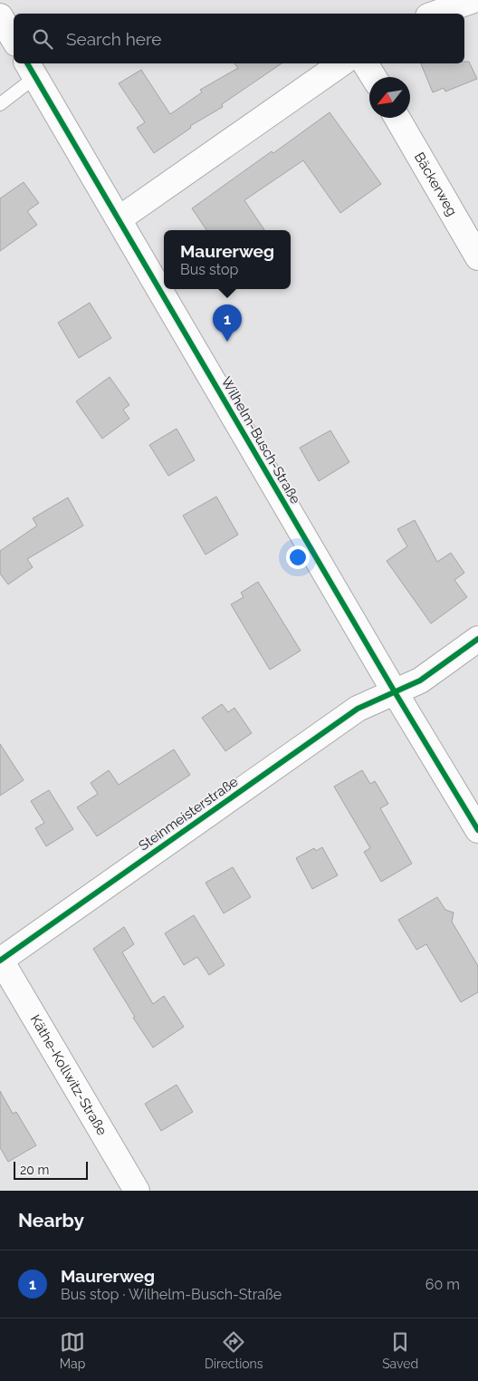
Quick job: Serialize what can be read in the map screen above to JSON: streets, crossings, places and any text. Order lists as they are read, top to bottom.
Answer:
{
  "streets": {
    "street": [
      "Bäckerweg",
      "Wilhelm-Busch-Straße",
      "Steinmeisterstraße",
      "Käthe-Kollwitz-Straße"
    ]
  },
  "crossings": [
    ["Wilhelm-Busch-Straße", "Steinmeisterstraße"],
    ["Steinmeisterstraße", "Käthe-Kollwitz-Straße"]
  ],
  "scale_bar": "20 m",
  "north": "bottom left",
  "page": {
    "search": "Search here",
    "popup": ["Maurerweg", "Bus stop"],
    "pins": "1",
    "scale": "20 m",
    "heading": "Nearby",
    "list": [
      {
        "mark": "1",
        "name": "Maurerweg",
        "note": "Bus stop · Wilhelm-Busch-Straße",
        "value": "60 m"
      }
    ],
    "nav": ["Map", "Directions", "Saved"]
  }
}
